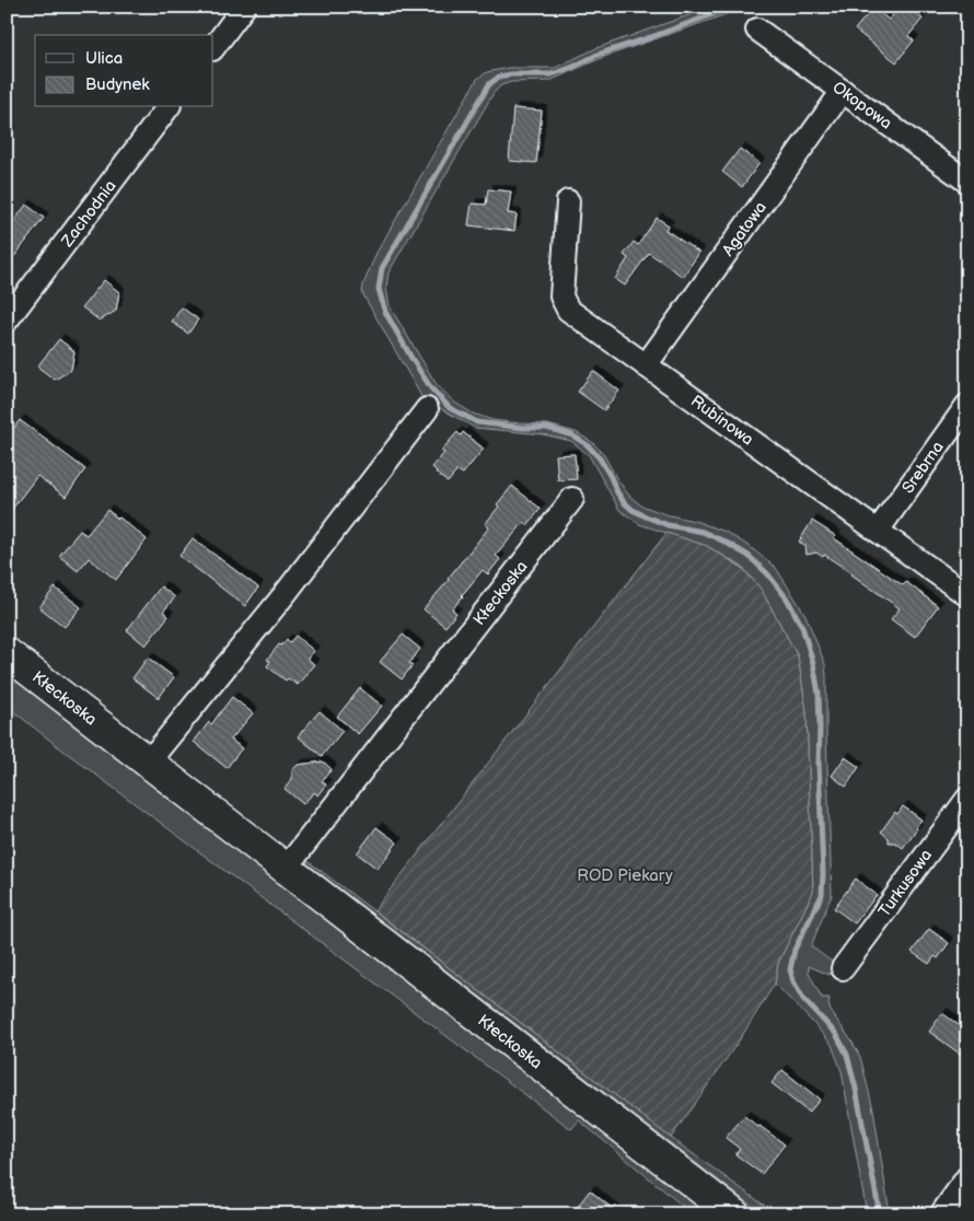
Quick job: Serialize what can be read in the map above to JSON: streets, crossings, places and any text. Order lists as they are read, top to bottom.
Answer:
{
  "streets": {
    "main road": ["Kłeckoska"],
    "street": [
      "Okopowa",
      "Zachodnia",
      "Agatowa",
      "Rubinowa",
      "Srebrna",
      "Turkusowa"
    ]
  },
  "crossings": [
    ["Okopowa", "Agatowa"],
    ["Agatowa", "Rubinowa"],
    ["Rubinowa", "Srebrna"]
  ],
  "parks": ["ROD Piekary"],
  "legend": ["Ulica", "Budynek"]
}
